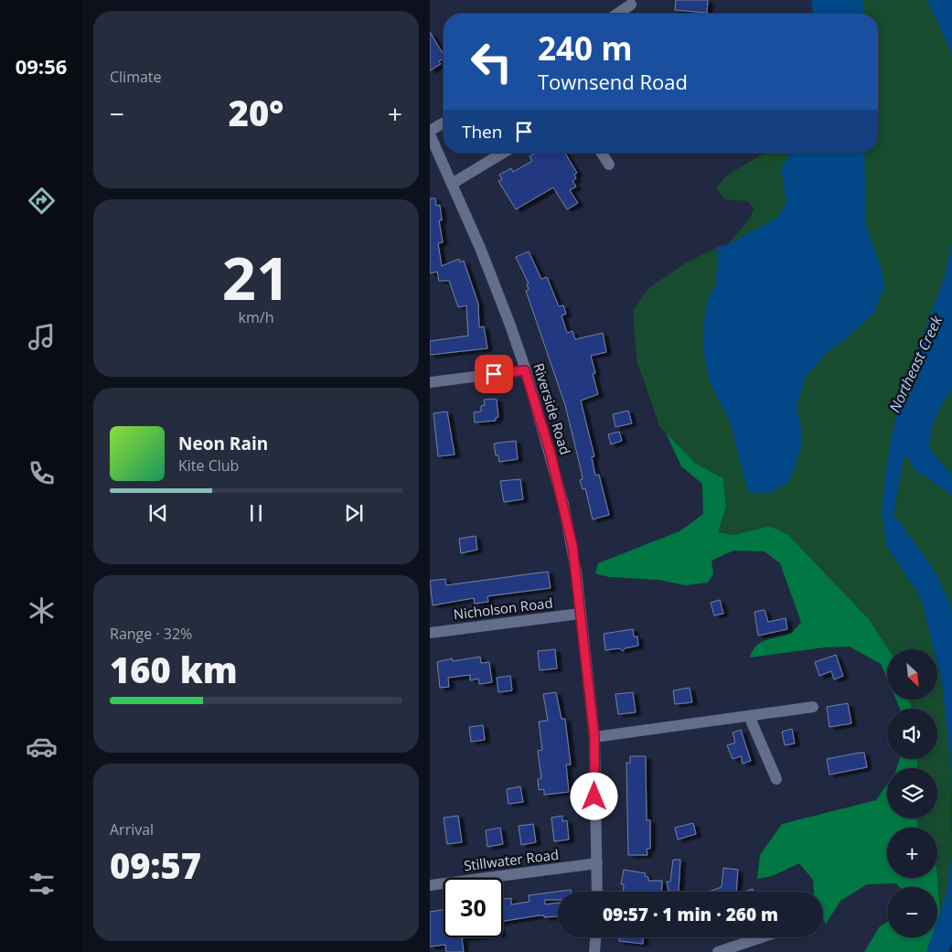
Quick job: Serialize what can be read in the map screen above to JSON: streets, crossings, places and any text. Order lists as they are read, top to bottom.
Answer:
{
  "streets": {
    "street": ["Riverside Road", "Nicholson Road", "Stillwater Road"]
  },
  "crossings": [
    ["Riverside Road", "Nicholson Road"],
    ["Riverside Road", "Stillwater Road"]
  ],
  "water": ["Northeast Creek"],
  "north": "bottom right",
  "page": {
    "tabs": "09:56",
    "tile": [
      "Climate",
      ["21", "km/h"],
      ["Range · 32%", "160 km"],
      ["Arrival", "09:57"]
    ],
    "turn": ["240 m", "Townsend Road"],
    "heat": ["−", "20°", "+"],
    "then": "Then",
    "song": ["Neon Rain", "Kite Club"],
    "map_buttons": ["+", "−"],
    "limit": "30",
    "trip": "09:57 · 1 min · 260 m"
  }
}
